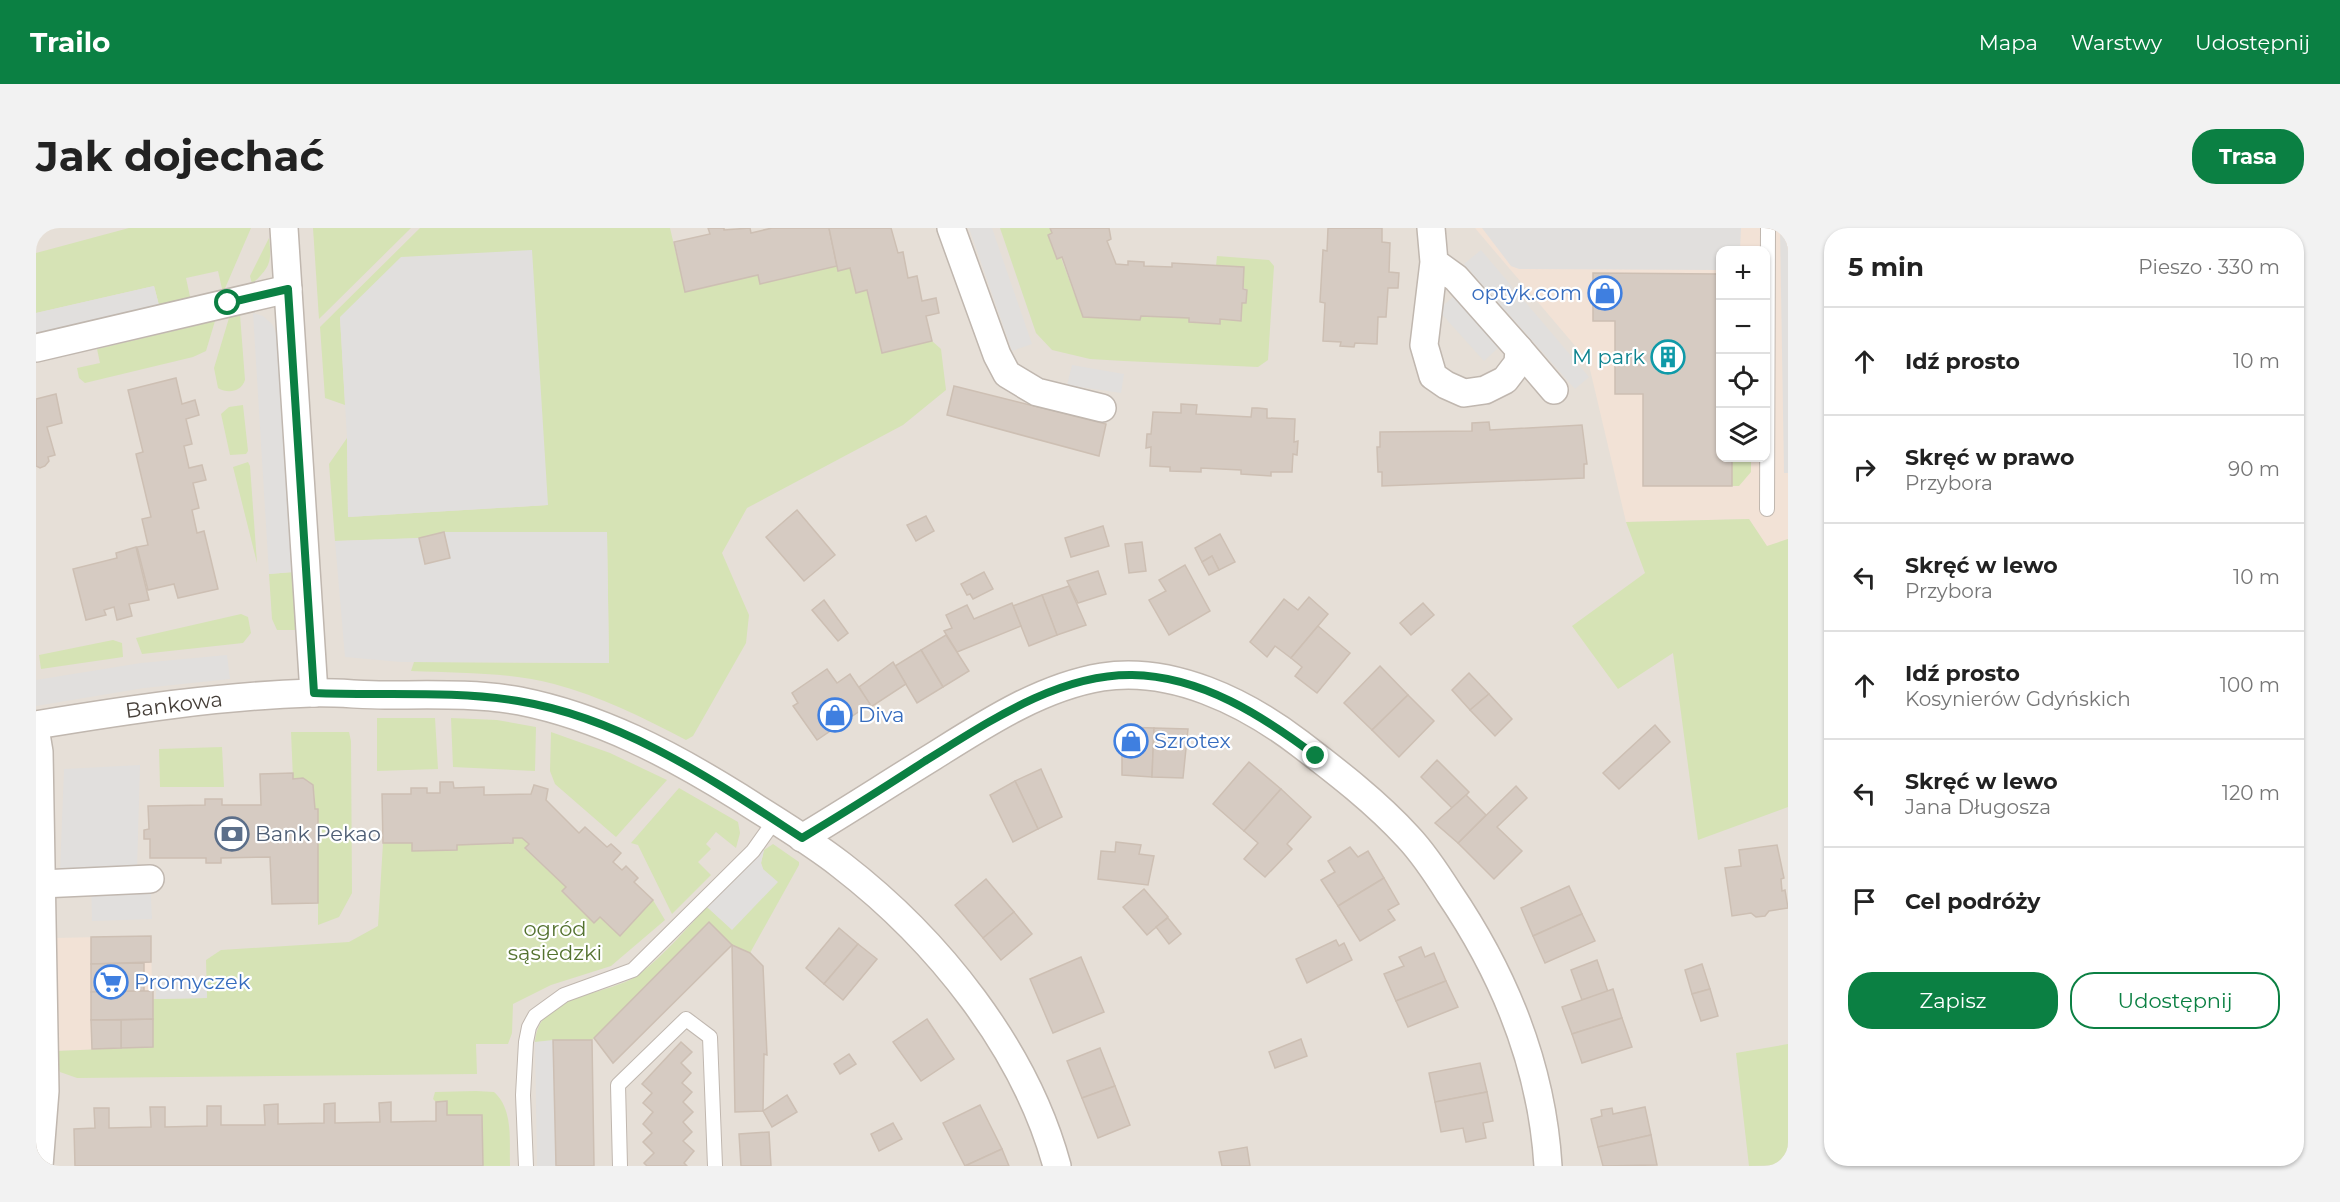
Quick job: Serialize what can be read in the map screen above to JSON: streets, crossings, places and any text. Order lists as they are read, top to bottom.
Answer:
{
  "streets": {
    "street": ["Bankowa"]
  },
  "parks": ["ogród sąsiedzki"],
  "places": {
    "shop": ["optyk.com", "Diva", "Szrotex"],
    "building": ["M park"],
    "bank": ["Bank Pekao"],
    "supermarket": ["Promyczek"]
  },
  "page": {
    "header": "Trailo",
    "nav": ["Mapa", "Warstwy", "Udostępnij"],
    "buttons": [
      "Trasa",
      ["Zapisz", "Udostępnij"]
    ],
    "title": "Jak dojechać",
    "heading": ["5 min", "Pieszo · 330 m"],
    "map_buttons": ["+", "−"],
    "list": [
      ["Idź prosto", "10 m"],
      ["Skręć w prawo", "Przybora", "90 m"],
      ["Skręć w lewo", "Przybora", "10 m"],
      ["Idź prosto", "Kosynierów Gdyńskich", "100 m"],
      ["Skręć w lewo", "Jana Długosza", "120 m"],
      "Cel podróży"
    ]
  }
}
